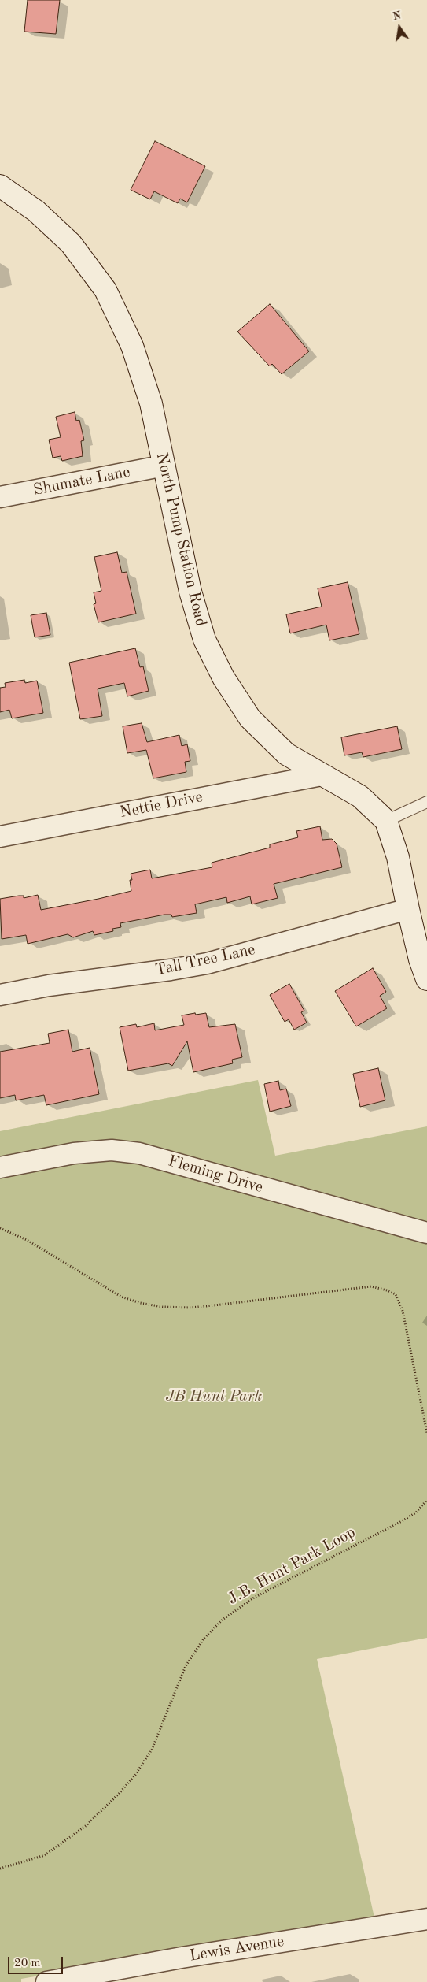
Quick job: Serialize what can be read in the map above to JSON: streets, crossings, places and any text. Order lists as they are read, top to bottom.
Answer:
{
  "streets": {
    "street": [
      "Shumate Lane",
      "North Pump Station Road",
      "Nettie Drive",
      "Tall Tree Lane",
      "Fleming Drive",
      "Lewis Avenue"
    ],
    "path": ["J.B. Hunt Park Loop"]
  },
  "crossings": [
    ["Shumate Lane", "North Pump Station Road"],
    ["North Pump Station Road", "Nettie Drive"],
    ["North Pump Station Road", "Tall Tree Lane"]
  ],
  "parks": ["JB Hunt Park"],
  "scale_bar": "20 m",
  "north": "top"
}
